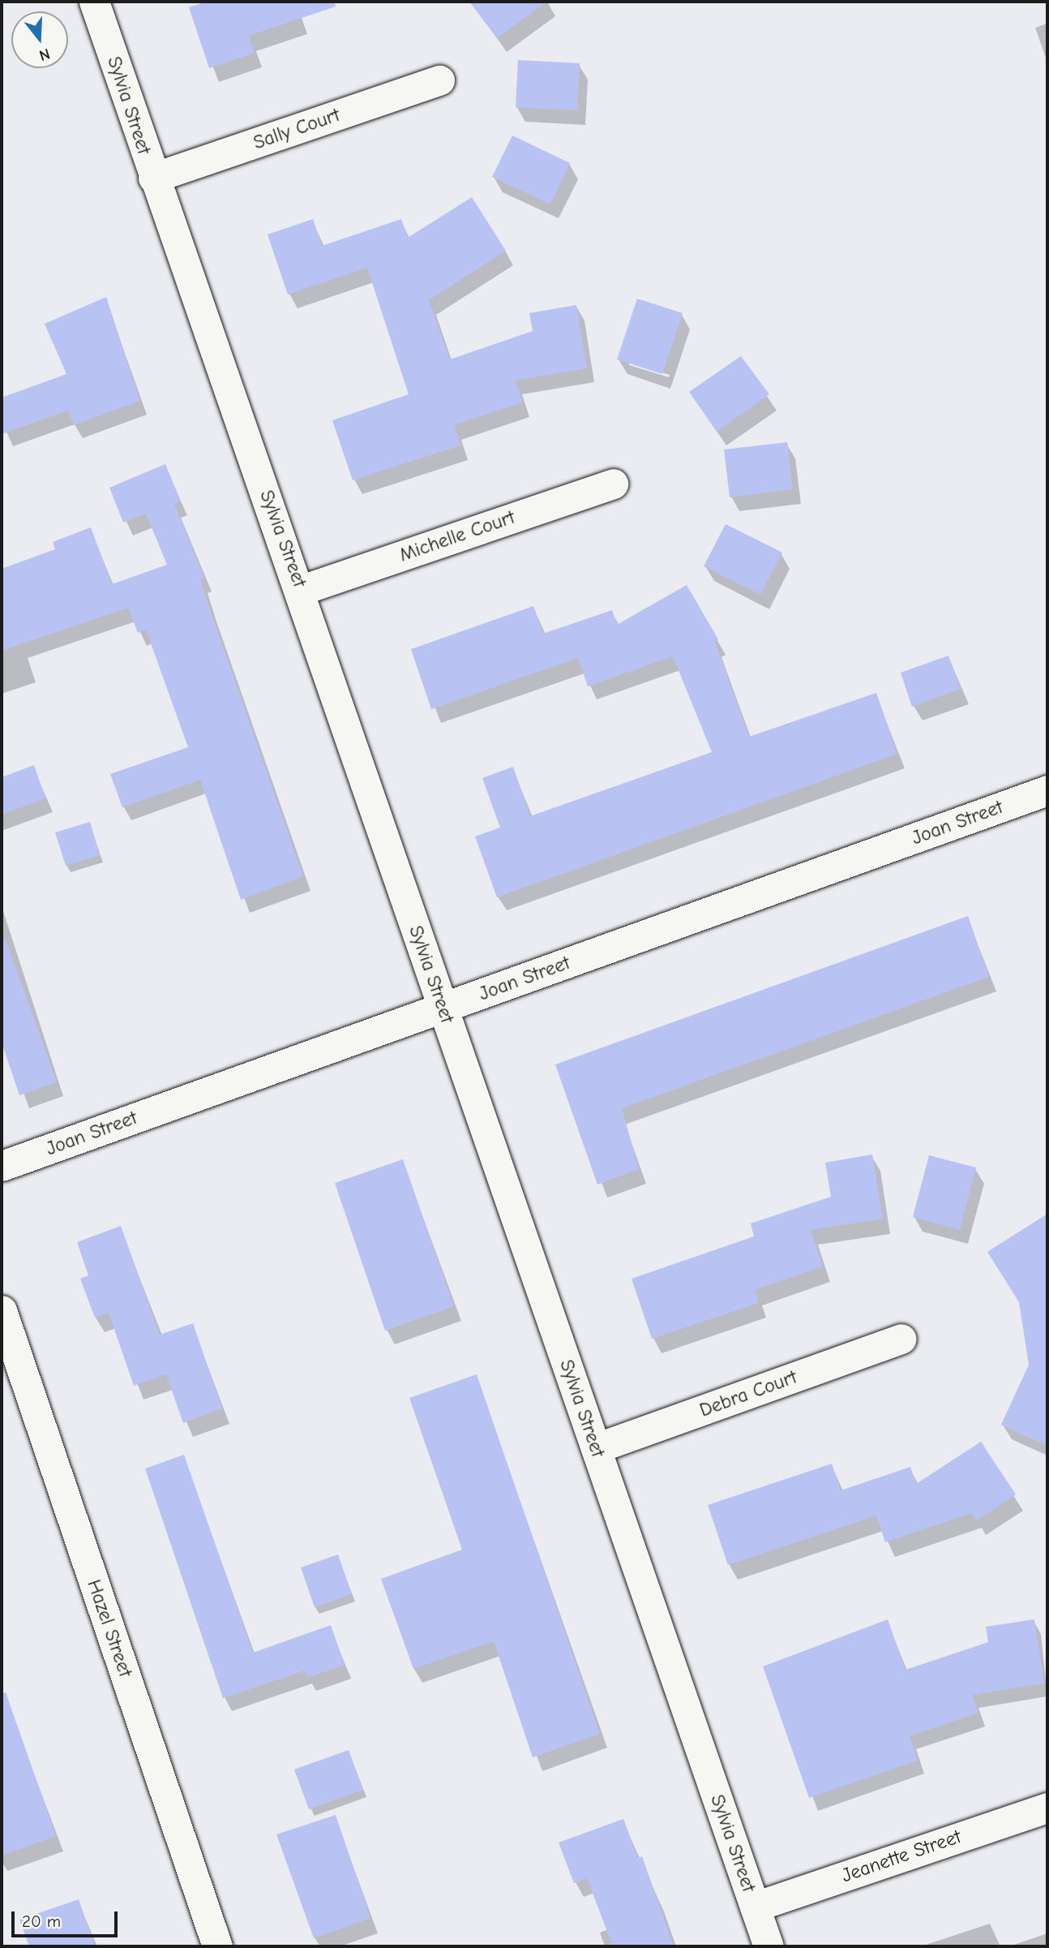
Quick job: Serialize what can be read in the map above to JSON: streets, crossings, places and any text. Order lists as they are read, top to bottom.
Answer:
{
  "streets": {
    "street": [
      "Sylvia Street",
      "Sally Court",
      "Michelle Court",
      "Joan Street",
      "Debra Court",
      "Hazel Street",
      "Jeanette Street"
    ]
  },
  "crossings": [
    ["Sylvia Street", "Sally Court"],
    ["Sylvia Street", "Michelle Court"],
    ["Sylvia Street", "Joan Street"],
    ["Sylvia Street", "Debra Court"],
    ["Sylvia Street", "Jeanette Street"]
  ],
  "scale_bar": "20 m",
  "north": "bottom"
}
